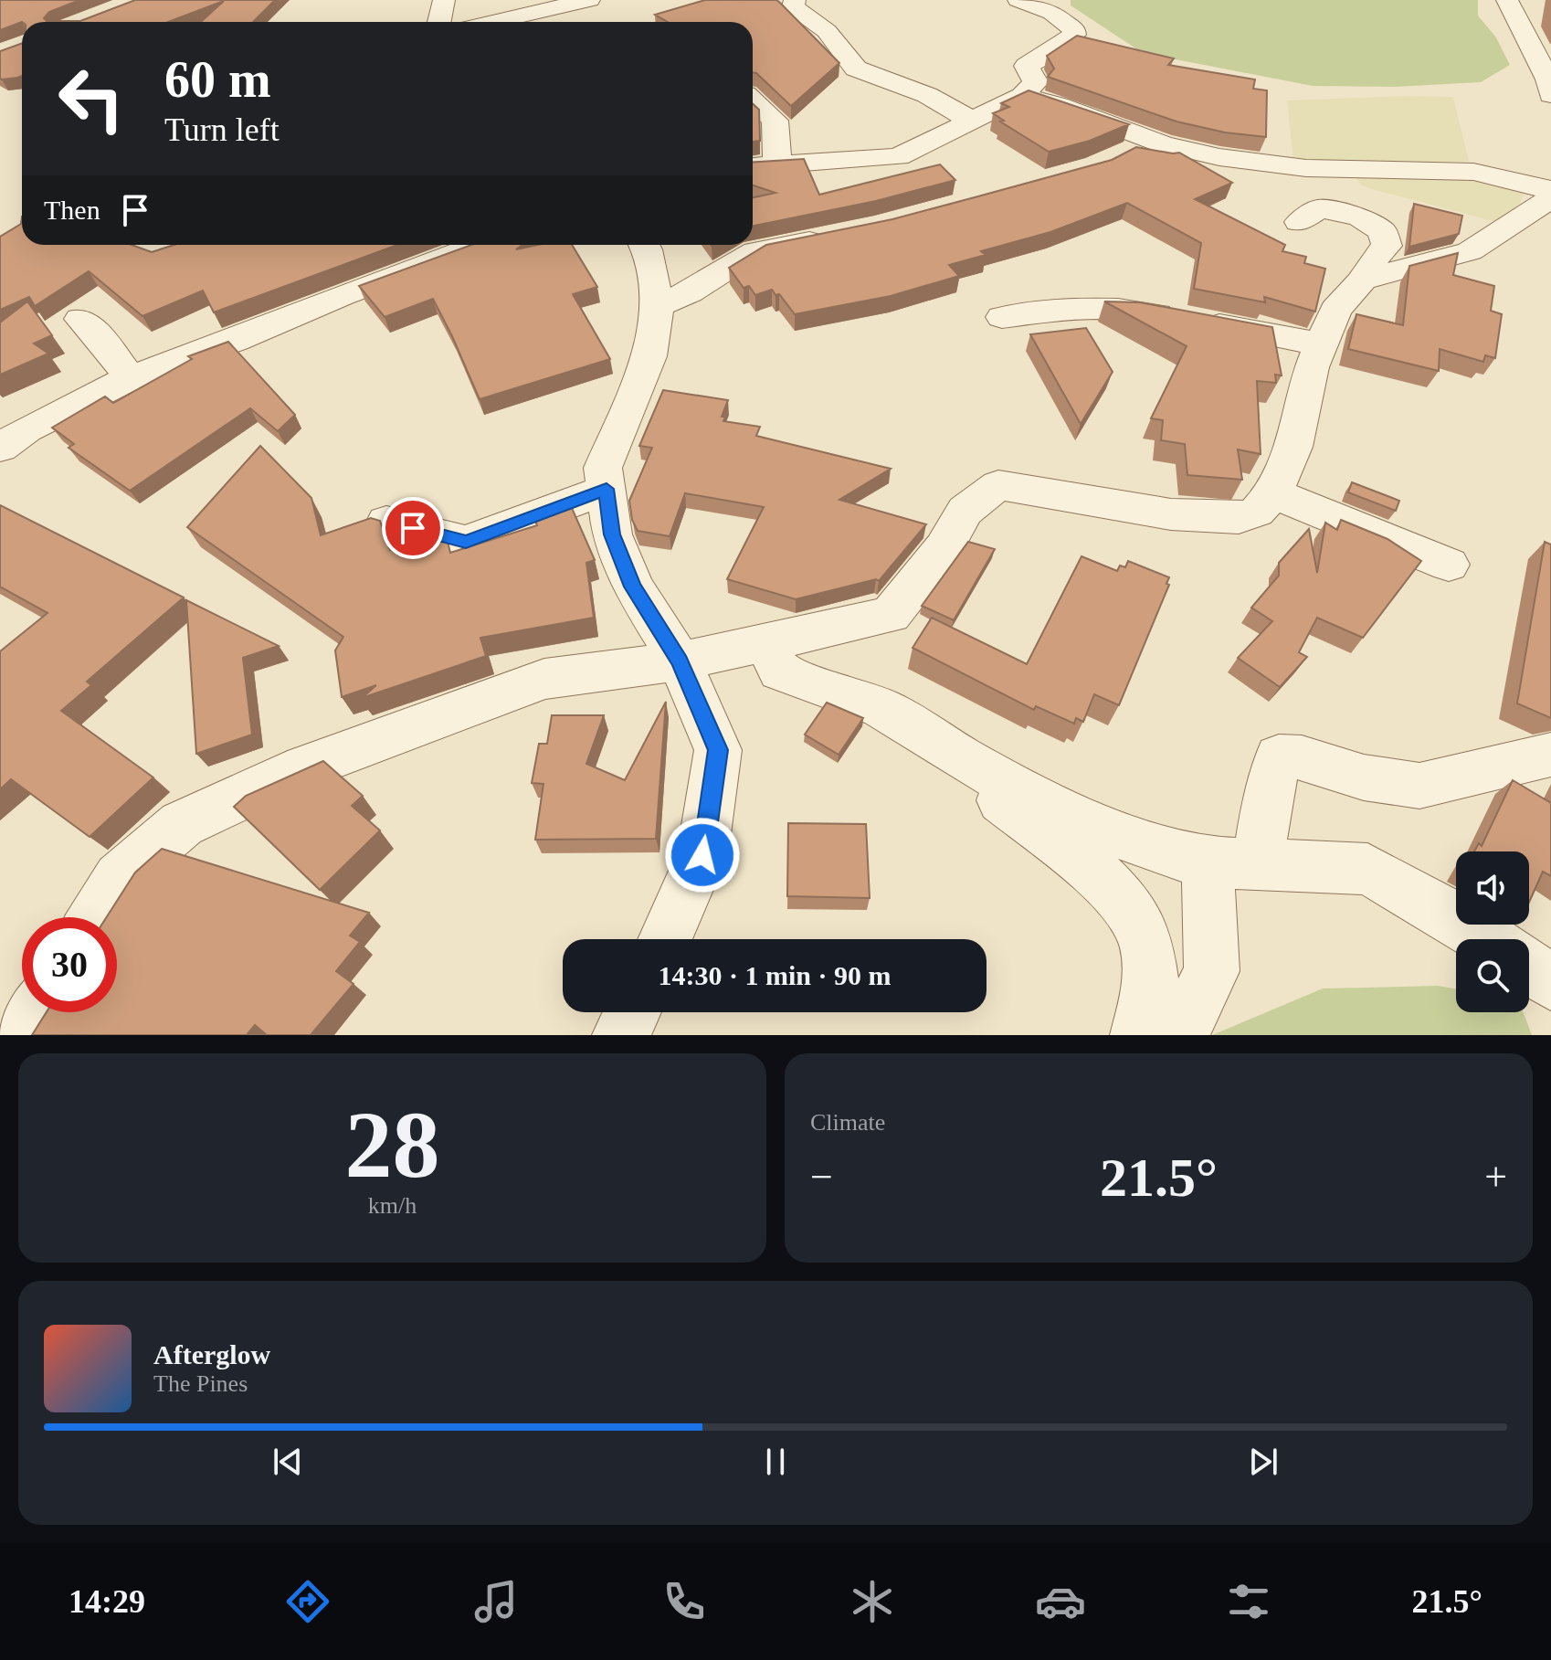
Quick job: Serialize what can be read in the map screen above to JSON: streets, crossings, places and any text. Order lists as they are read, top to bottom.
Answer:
{
  "page": {
    "turn": ["60 m", "Turn left"],
    "then": "Then",
    "limit": "30",
    "trip": "14:30 · 1 min · 90 m",
    "tile": [
      ["28", "km/h"],
      "Climate"
    ],
    "heat": ["−", "21.5°", "+"],
    "song": ["Afterglow", "The Pines"],
    "tabs": ["14:29", "21.5°"]
  }
}
